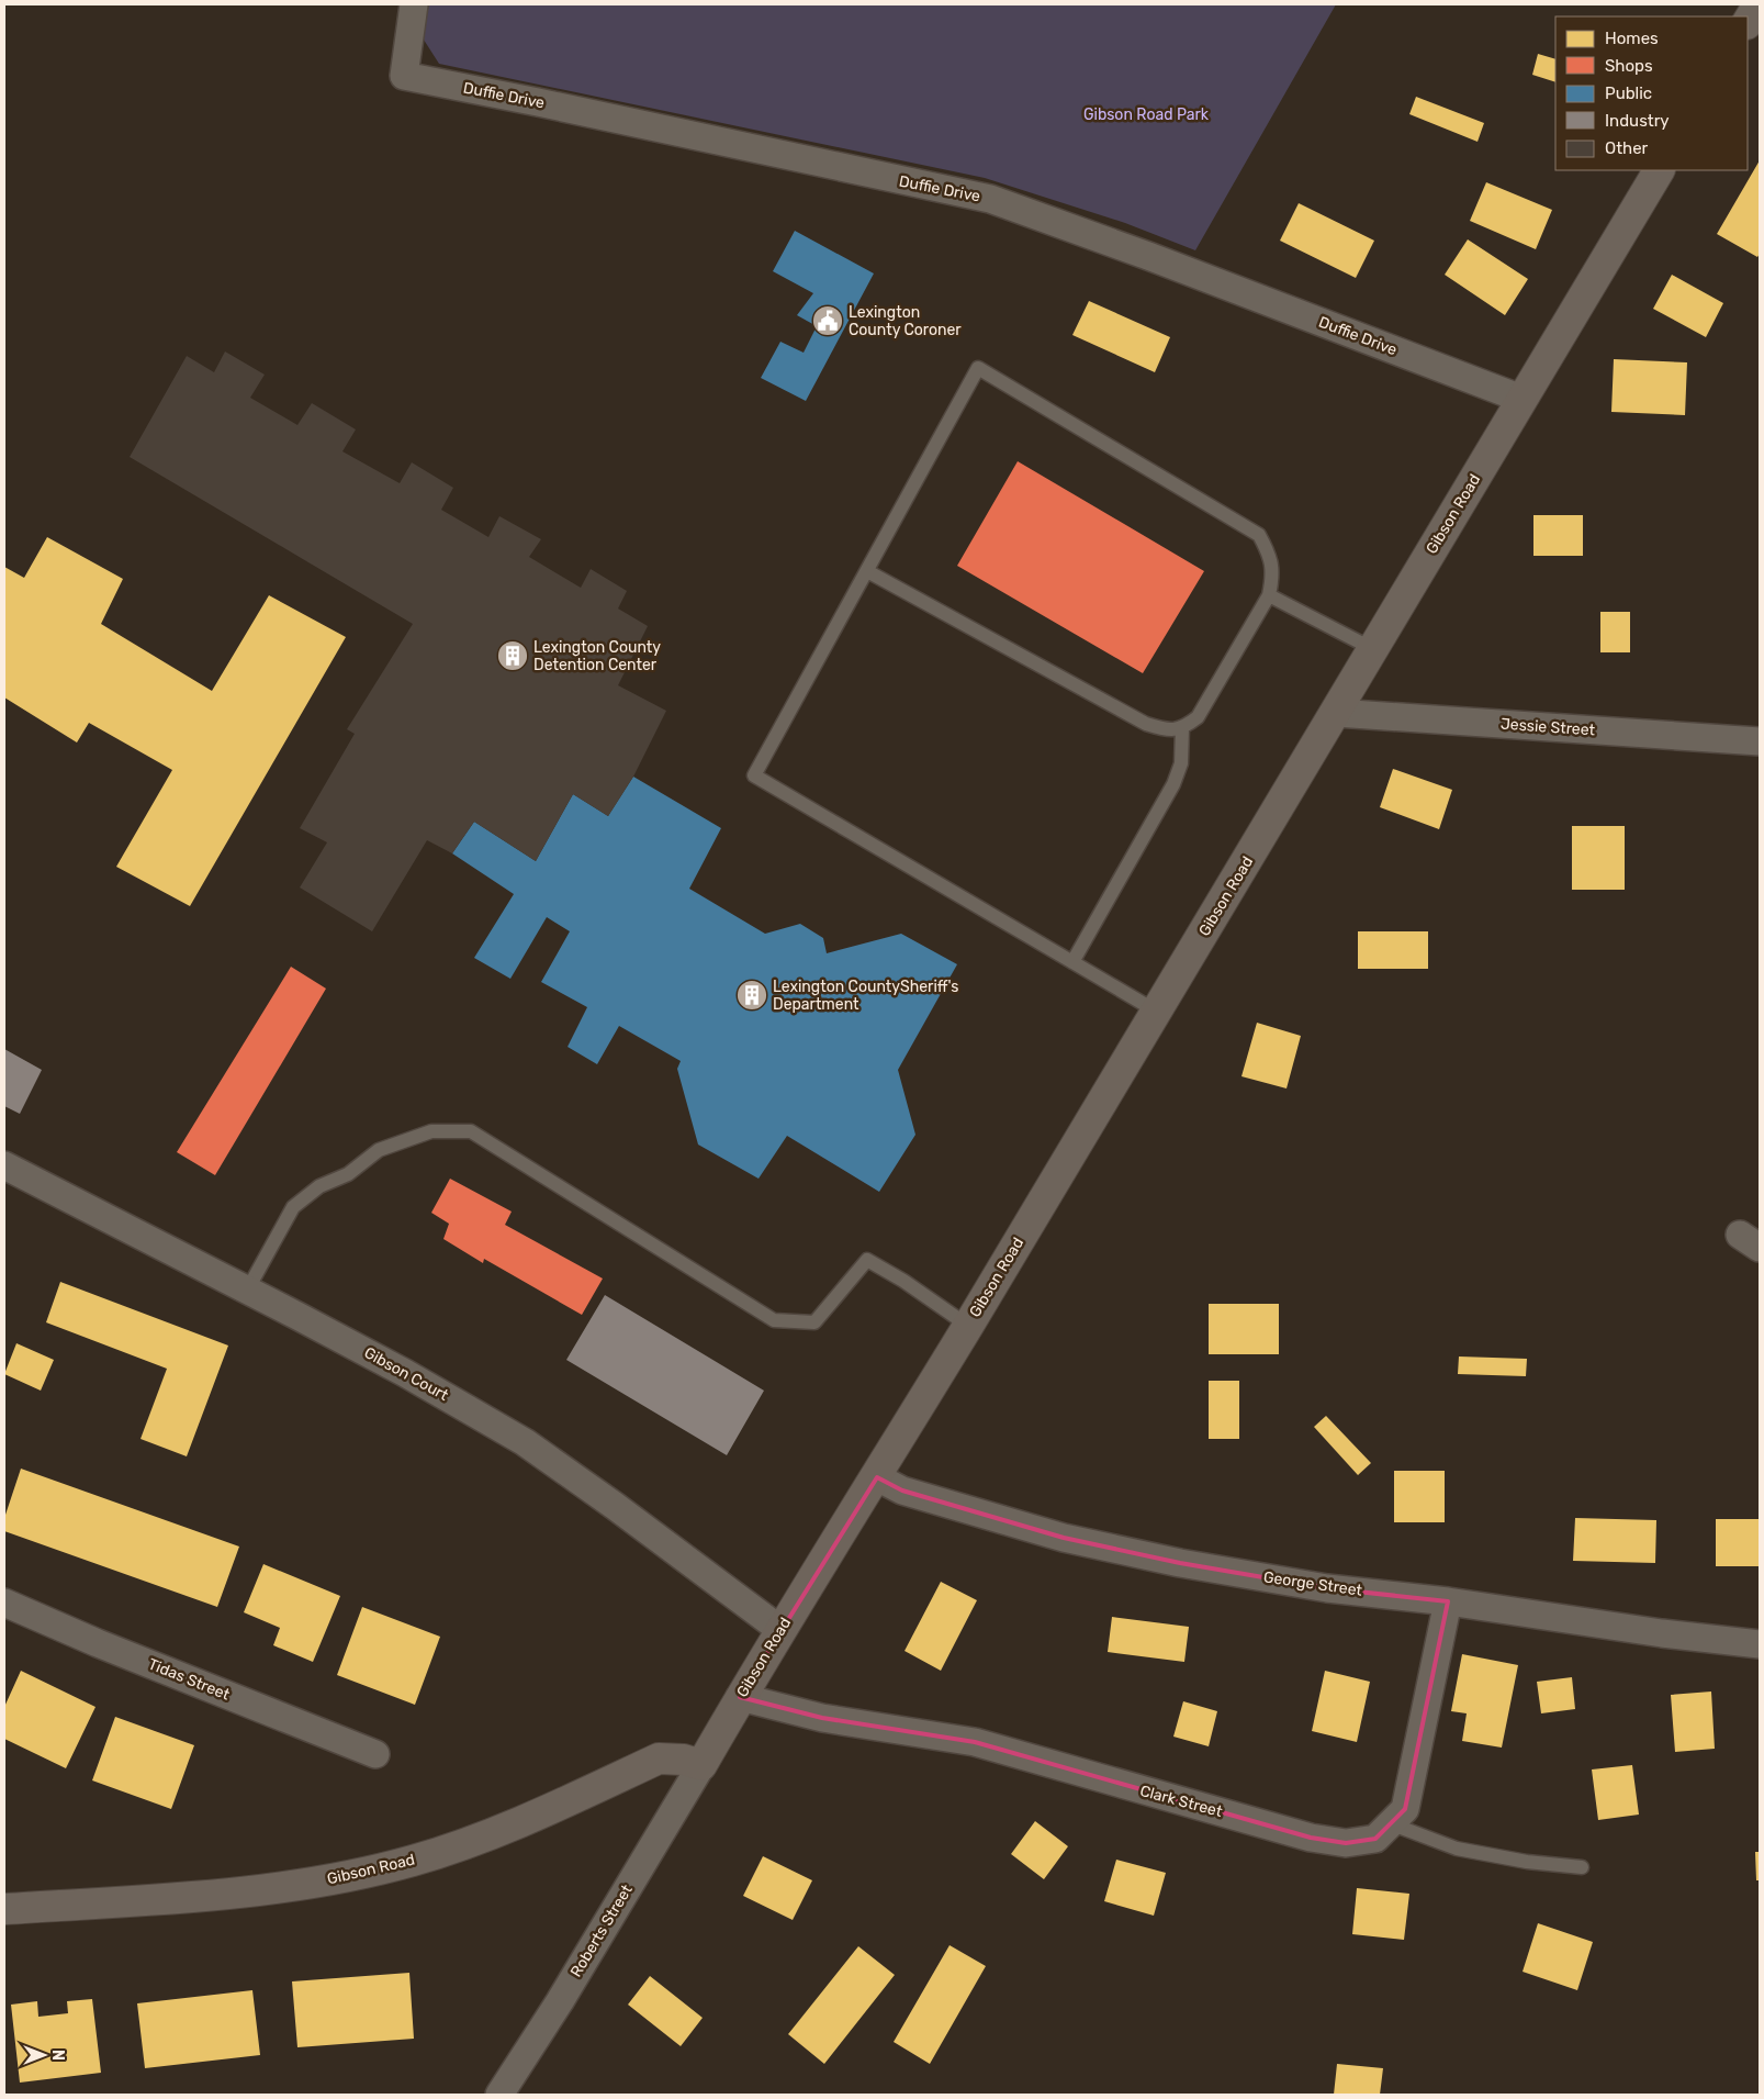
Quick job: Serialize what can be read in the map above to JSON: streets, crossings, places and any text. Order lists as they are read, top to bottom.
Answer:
{
  "streets": {
    "street": [
      "Duffie Drive",
      "Gibson Road",
      "Jessie Street",
      "Gibson Court",
      "George Street",
      "Tidas Street",
      "Clark Street",
      "Roberts Street"
    ]
  },
  "crossings": [
    ["Duffie Drive", "Gibson Road"],
    ["Gibson Road", "Jessie Street"],
    ["Gibson Road", "Gibson Court"],
    ["Gibson Road", "George Street"],
    ["Gibson Road", "Clark Street"],
    ["Gibson Road", "Roberts Street"],
    ["George Street", "Clark Street"]
  ],
  "parks": ["Gibson Road Park"],
  "places": {
    "public building": ["Lexington County Coroner"],
    "building": ["Lexington County Detention Center", "Lexington CountySheriff's Department"]
  },
  "legend": [
    "Homes",
    "Shops",
    "Public",
    "Industry",
    "Other"
  ],
  "north": "right"
}
